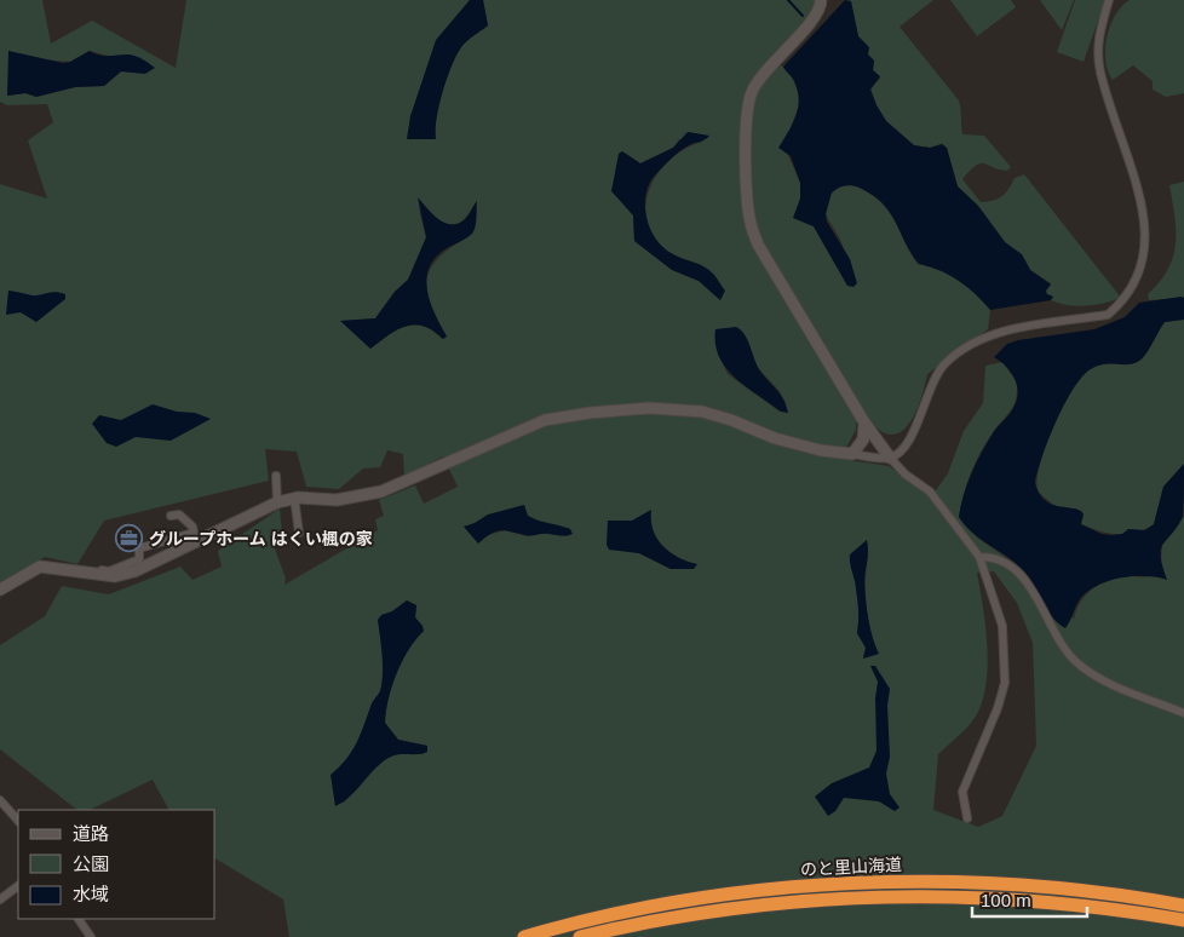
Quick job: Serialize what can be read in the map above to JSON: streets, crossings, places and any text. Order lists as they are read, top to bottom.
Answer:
{
  "streets": {
    "highway": ["のと里山海道"]
  },
  "places": {
    "office": ["グループホーム はくい楓の家"]
  },
  "legend": ["道路", "公園", "水域"],
  "scale_bar": "100 m"
}
